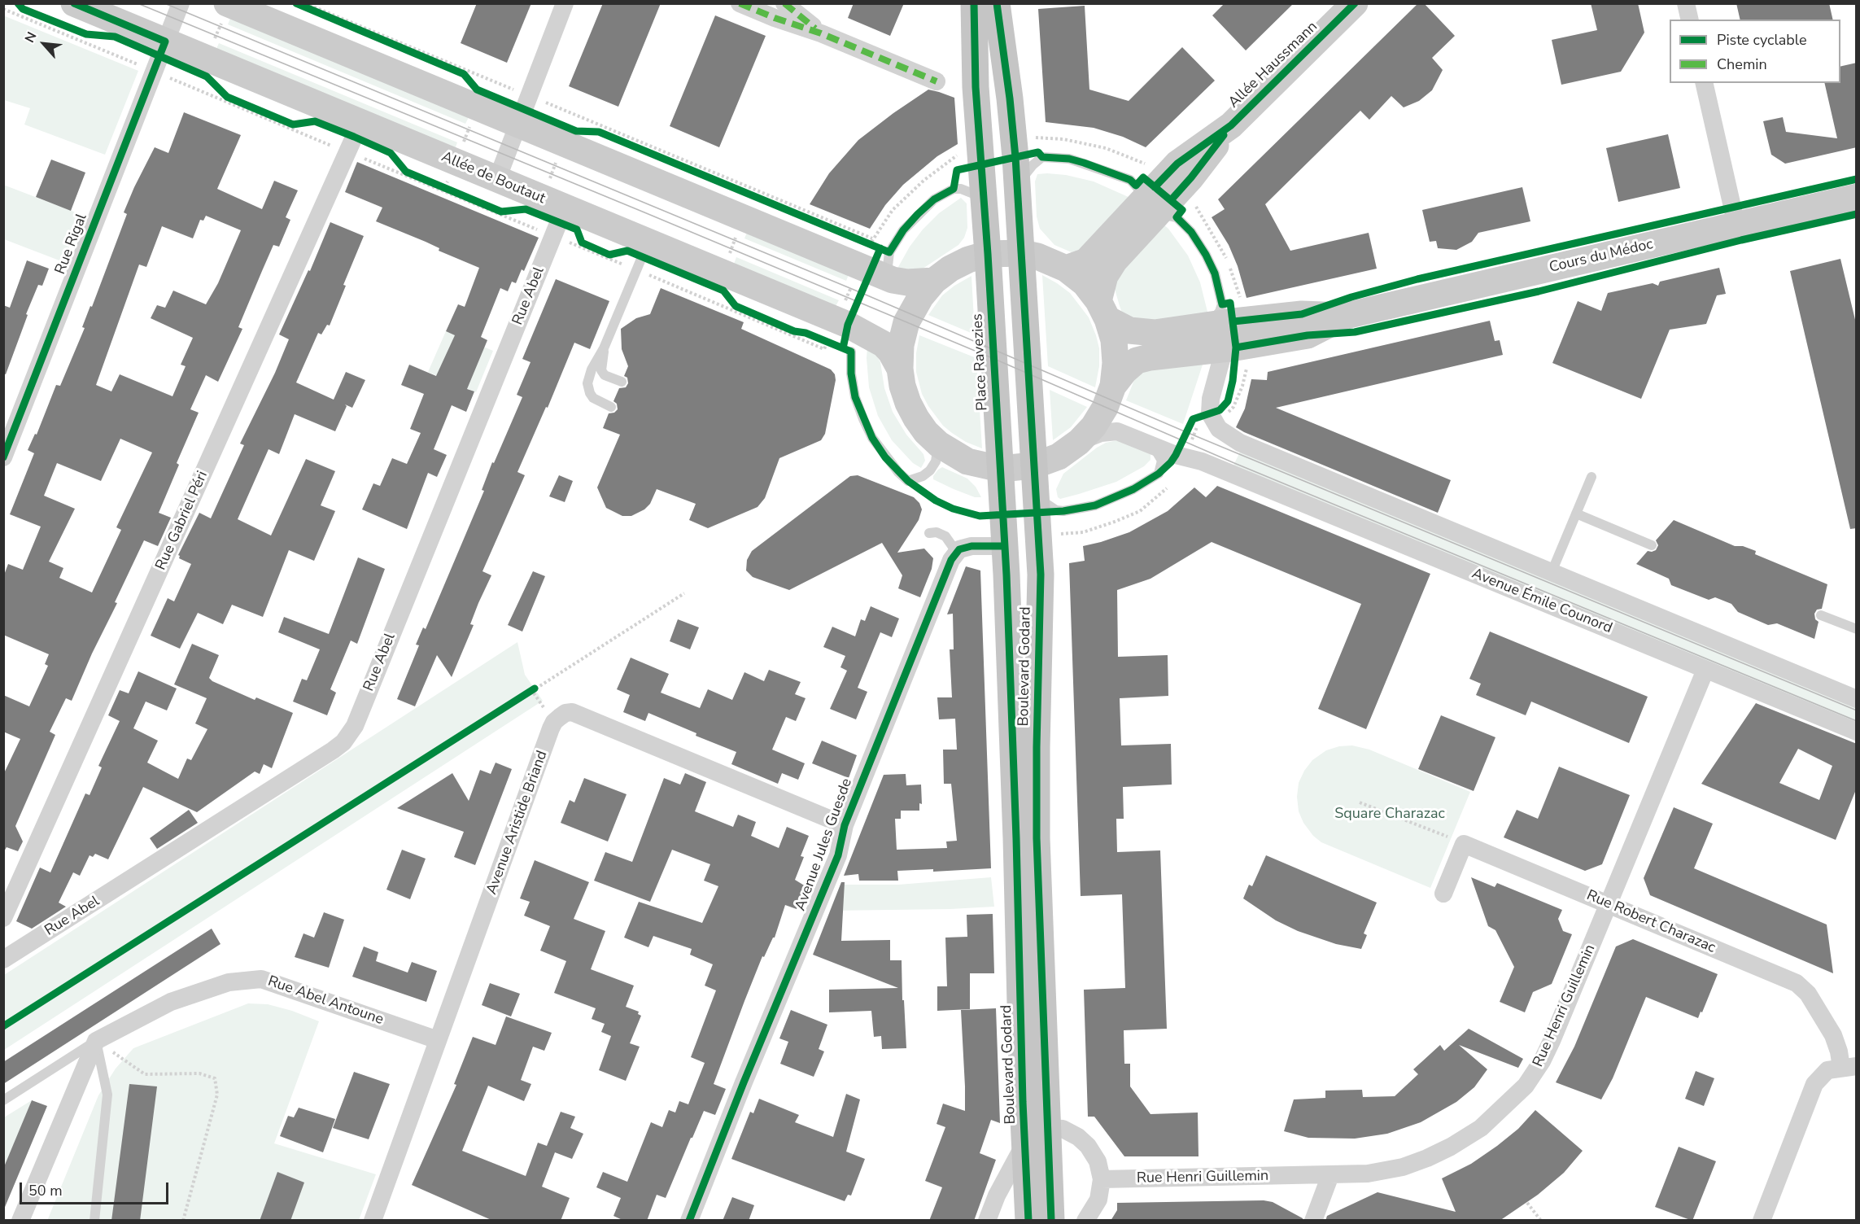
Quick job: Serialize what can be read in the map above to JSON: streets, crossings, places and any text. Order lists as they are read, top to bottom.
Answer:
{
  "streets": {
    "main road": [
      "Allée Haussmann",
      "Allée de Boutaut",
      "Cours du Médoc",
      "Place Ravezies",
      "Boulevard Godard"
    ],
    "street": [
      "Rue Rigal",
      "Rue Abel",
      "Rue Gabriel Péri",
      "Avenue Émile Counord",
      "Avenue Aristide Briand",
      "Avenue Jules Guesde",
      "Rue Robert Charazac",
      "Rue Abel Antoune",
      "Rue Henri Guillemin"
    ]
  },
  "crossings": [
    ["Allée Haussmann", "Cours du Médoc"],
    ["Allée de Boutaut", "Rue Rigal"],
    ["Allée de Boutaut", "Rue Abel"],
    ["Allée de Boutaut", "Rue Gabriel Péri"],
    ["Place Ravezies", "Boulevard Godard"],
    ["Avenue Émile Counord", "Rue Henri Guillemin"],
    ["Avenue Aristide Briand", "Avenue Jules Guesde"],
    ["Avenue Aristide Briand", "Rue Abel Antoune"],
    ["Rue Robert Charazac", "Rue Henri Guillemin"]
  ],
  "parks": ["Square Charazac"],
  "legend": ["Piste cyclable", "Chemin"],
  "scale_bar": "50 m",
  "north": "top left"
}
